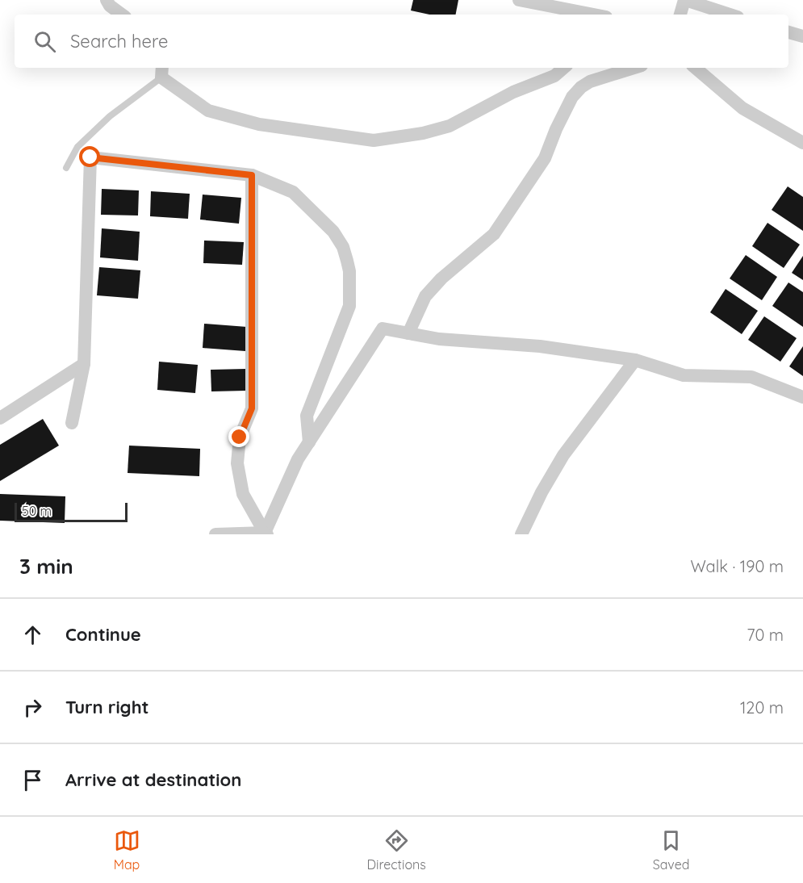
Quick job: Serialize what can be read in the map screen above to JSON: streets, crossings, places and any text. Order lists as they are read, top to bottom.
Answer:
{
  "scale_bar": "50 m",
  "page": {
    "search": "Search here",
    "scale": "50 m",
    "heading": ["3 min", "Walk · 190 m"],
    "list": [
      ["Continue", "70 m"],
      ["Turn right", "120 m"],
      "Arrive at destination"
    ],
    "nav": ["Map", "Directions", "Saved"]
  }
}
